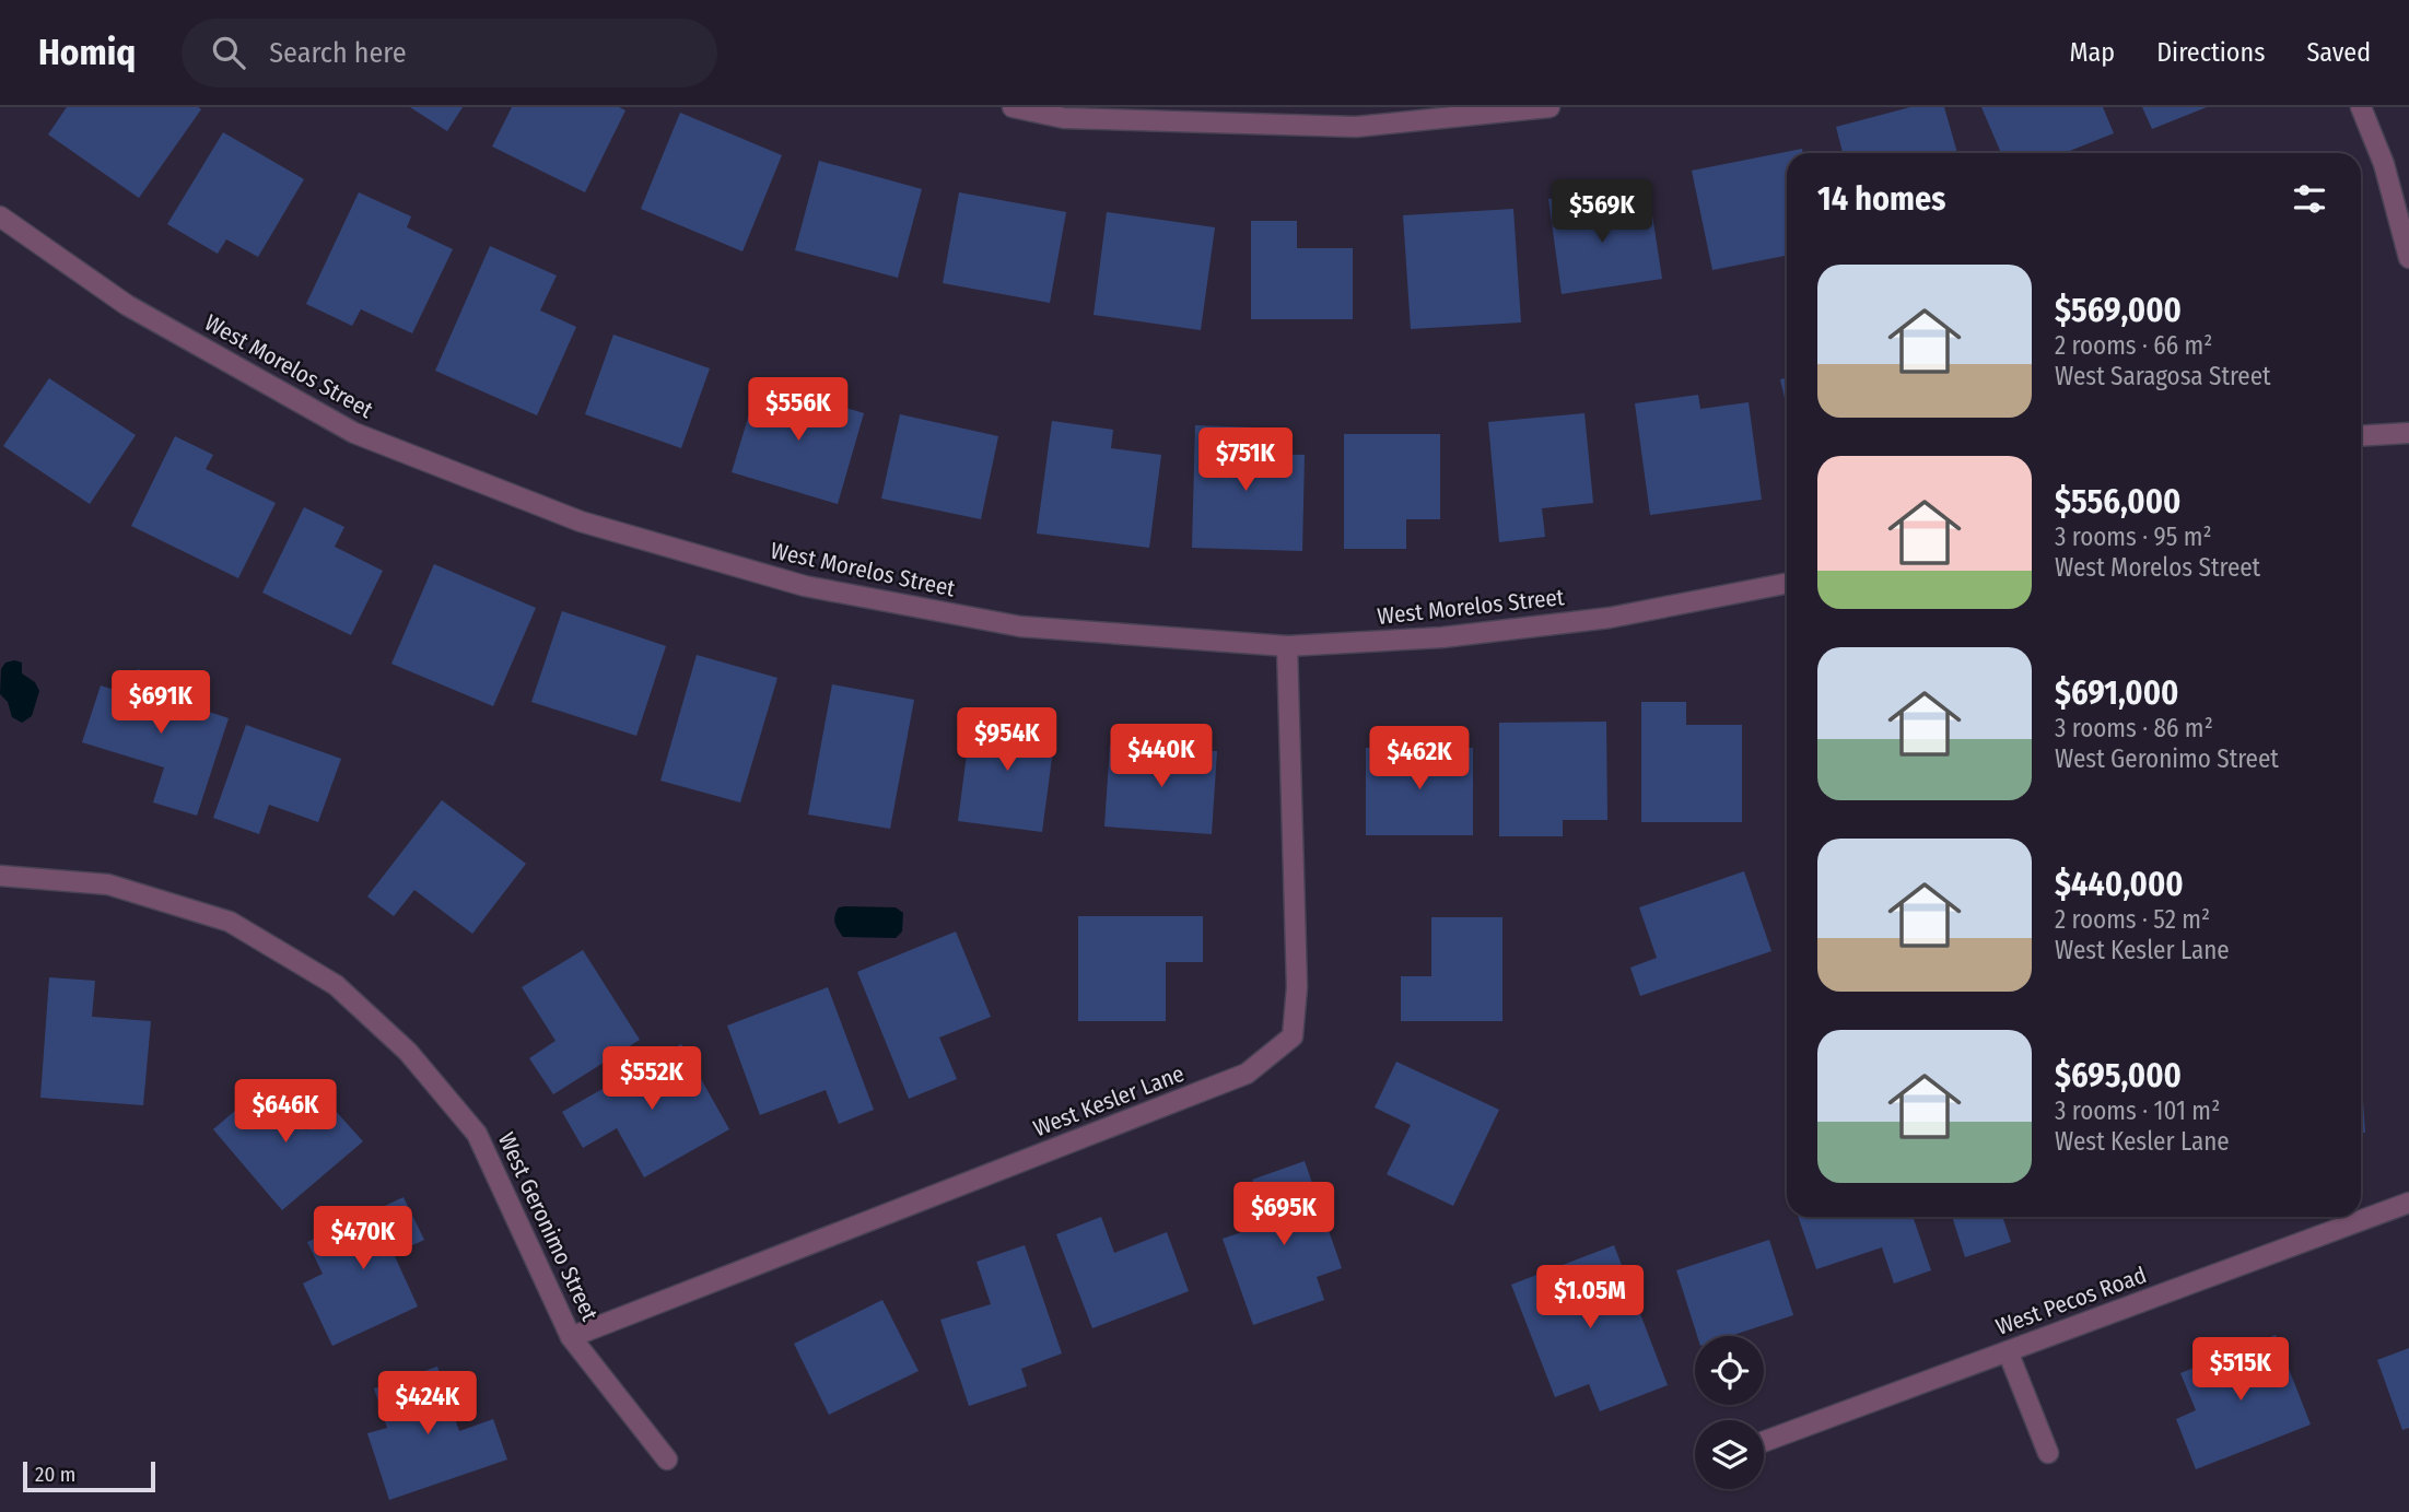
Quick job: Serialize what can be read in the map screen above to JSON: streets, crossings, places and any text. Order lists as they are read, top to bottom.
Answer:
{
  "streets": {
    "street": [
      "West Morelos Street",
      "West Kesler Lane",
      "West Geronimo Street",
      "West Pecos Road"
    ]
  },
  "crossings": [
    ["West Morelos Street", "West Kesler Lane"],
    ["West Kesler Lane", "West Geronimo Street"]
  ],
  "scale_bar": "20 m",
  "page": {
    "header": "Homiq",
    "search": "Search here",
    "nav": ["Map", "Directions", "Saved"],
    "heading": "14 homes",
    "price": [
      "$569K",
      "$556K",
      "$751K",
      "$691K",
      "$954K",
      "$440K",
      "$462K",
      "$552K",
      "$646K",
      "$695K",
      "$470K",
      "$1.05M",
      "$515K",
      "$424K"
    ],
    "list": [
      {
        "name": "$569,000",
        "note": "2 rooms · 66 m² · West Saragosa Street"
      },
      {
        "name": "$556,000",
        "note": "3 rooms · 95 m² · West Morelos Street"
      },
      {
        "name": "$691,000",
        "note": "3 rooms · 86 m² · West Geronimo Street"
      },
      {
        "name": "$440,000",
        "note": "2 rooms · 52 m² · West Kesler Lane"
      },
      {
        "name": "$695,000",
        "note": "3 rooms · 101 m² · West Kesler Lane"
      }
    ],
    "scale": "20 m"
  }
}
